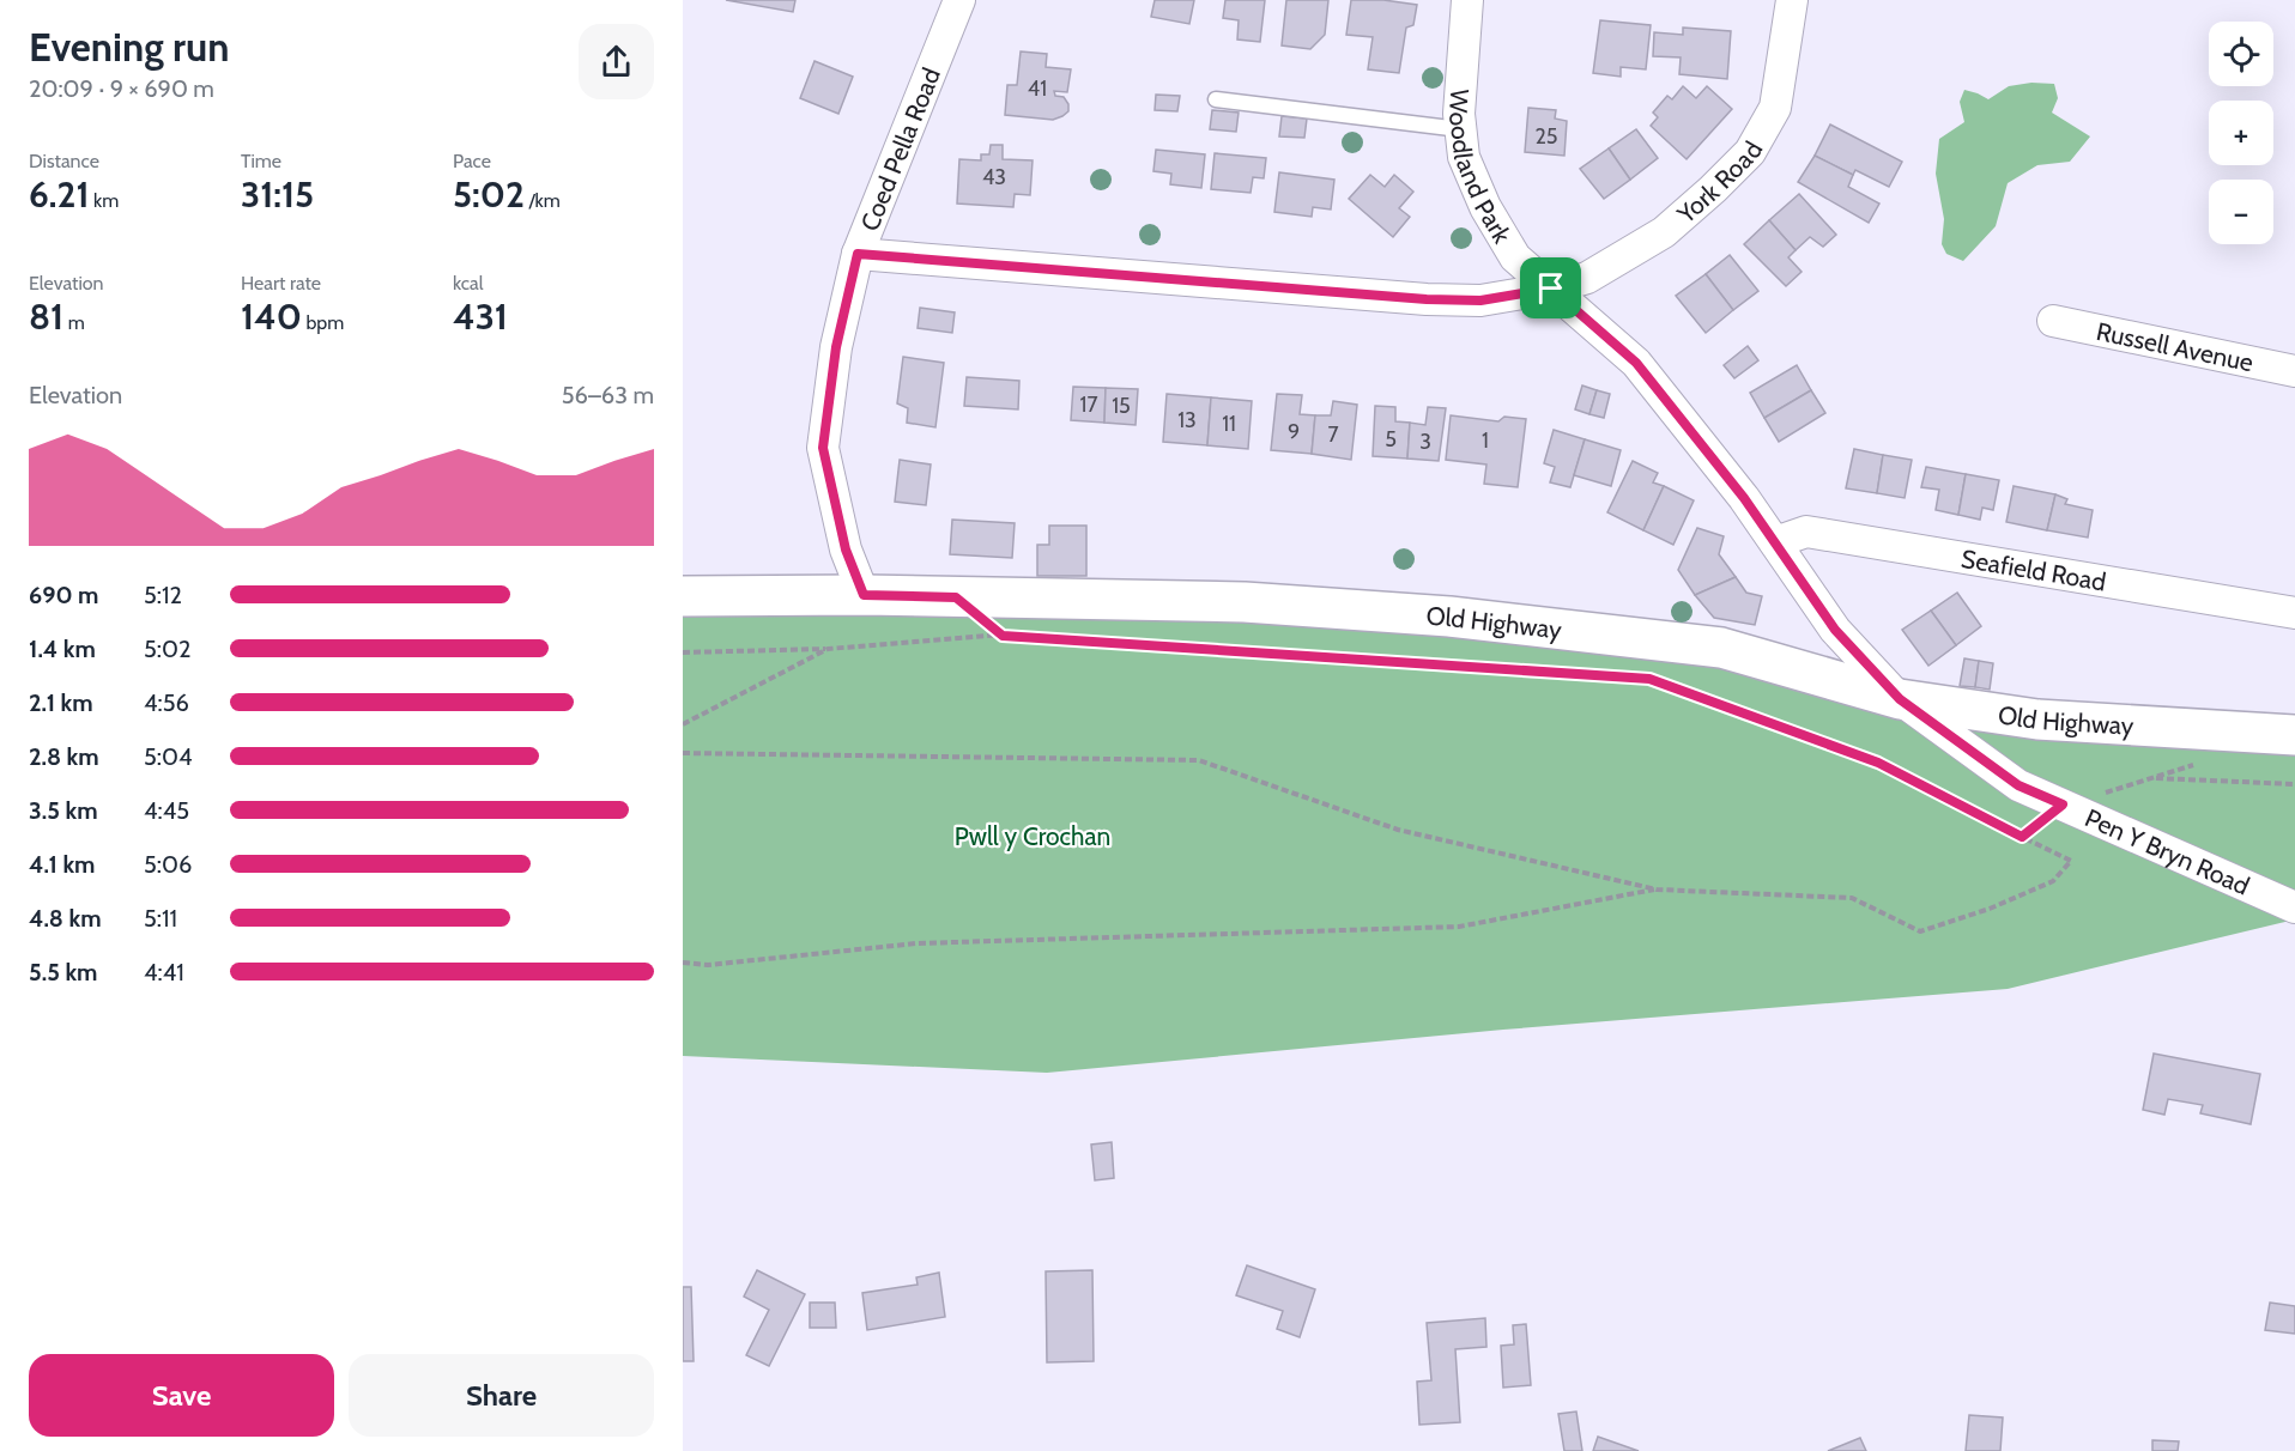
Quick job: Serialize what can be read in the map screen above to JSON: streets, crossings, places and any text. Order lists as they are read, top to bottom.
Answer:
{
  "streets": {
    "street": [
      "Coed Pella Road",
      "Woodland Park",
      "York Road",
      "Russell Avenue",
      "Seafield Road",
      "Old Highway",
      "Pen Y Bryn Road"
    ]
  },
  "crossings": [
    ["Coed Pella Road", "York Road"],
    ["Coed Pella Road", "Old Highway"],
    ["Woodland Park", "York Road"],
    ["Woodland Park", "Seafield Road"],
    ["Woodland Park", "Old Highway"],
    ["Woodland Park", "Pen Y Bryn Road"],
    ["Old Highway", "Pen Y Bryn Road"]
  ],
  "parks": ["Pwll y Crochan"],
  "house_numbers": [
    "41",
    "25",
    "43",
    "17",
    "15",
    "13",
    "11",
    "9",
    "7",
    "5",
    "1",
    "3"
  ],
  "page": {
    "heading": ["Evening run", "20:09 · 9 × 690 m"],
    "map_buttons": ["+", "−"],
    "stats": [
      ["Distance", "6.21 km"],
      ["Time", "31:15"],
      ["Pace", "5:02 /km"],
      ["Elevation", "81 m"],
      ["Heart rate", "140 bpm"],
      ["kcal", "431"]
    ],
    "chart": ["Elevation", "56–63 m"],
    "list": [
      {
        "name": "690 m",
        "note": "5:12"
      },
      {
        "name": "1.4 km",
        "note": "5:02"
      },
      {
        "name": "2.1 km",
        "note": "4:56"
      },
      {
        "name": "2.8 km",
        "note": "5:04"
      },
      {
        "name": "3.5 km",
        "note": "4:45"
      },
      {
        "name": "4.1 km",
        "note": "5:06"
      },
      {
        "name": "4.8 km",
        "note": "5:11"
      },
      {
        "name": "5.5 km",
        "note": "4:41"
      }
    ],
    "buttons": ["Save", "Share"]
  }
}
